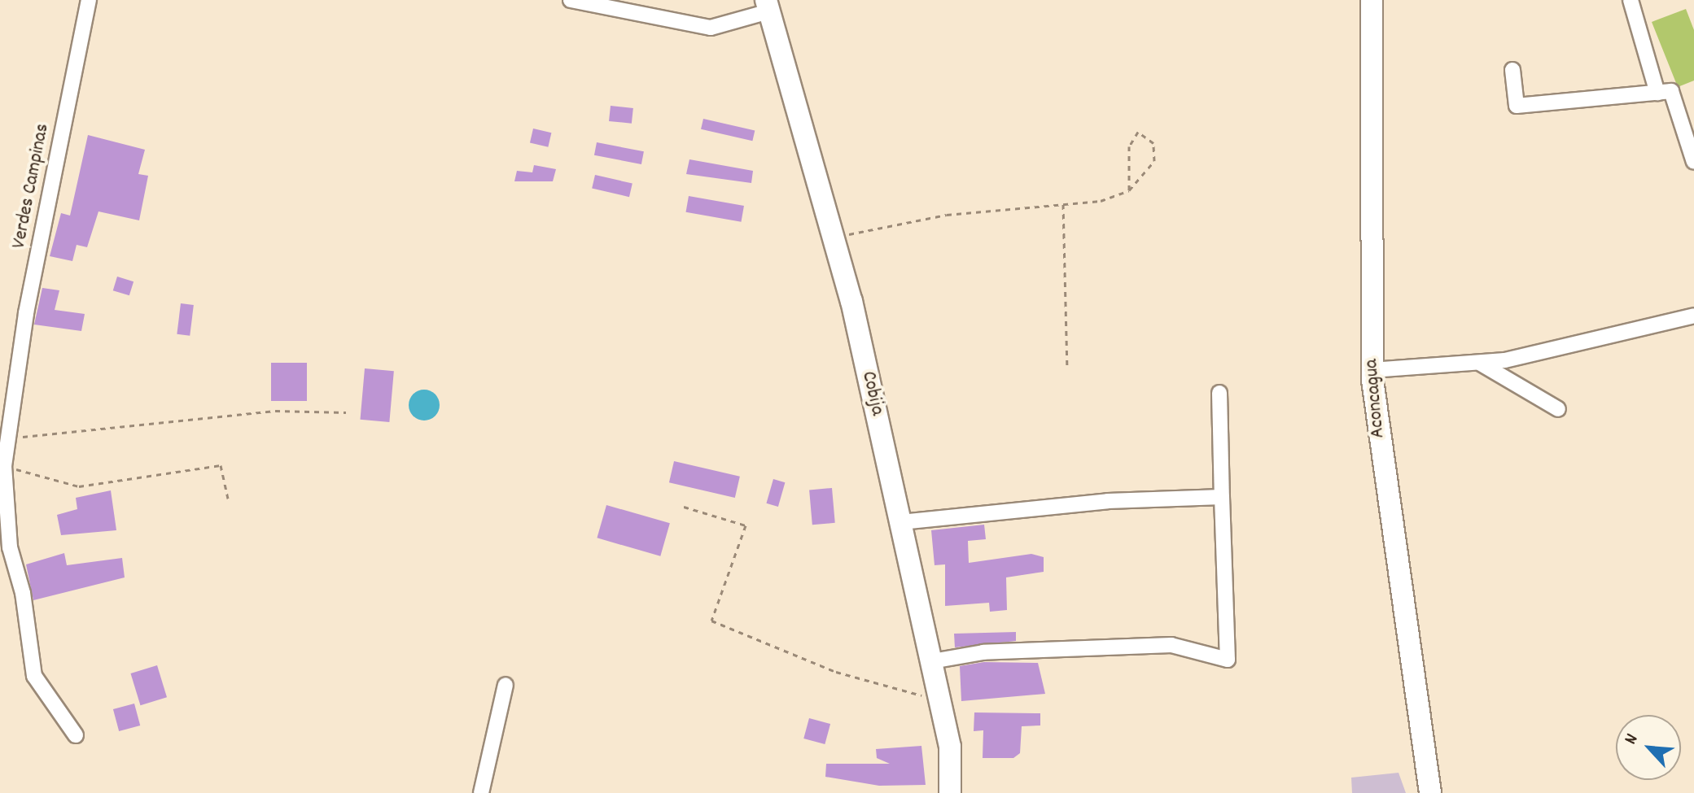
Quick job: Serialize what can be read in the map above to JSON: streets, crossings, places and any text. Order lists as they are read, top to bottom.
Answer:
{
  "streets": {
    "street": ["Verdes Campinas", "Cobija", "Aconcagua"]
  },
  "north": "top left"
}
